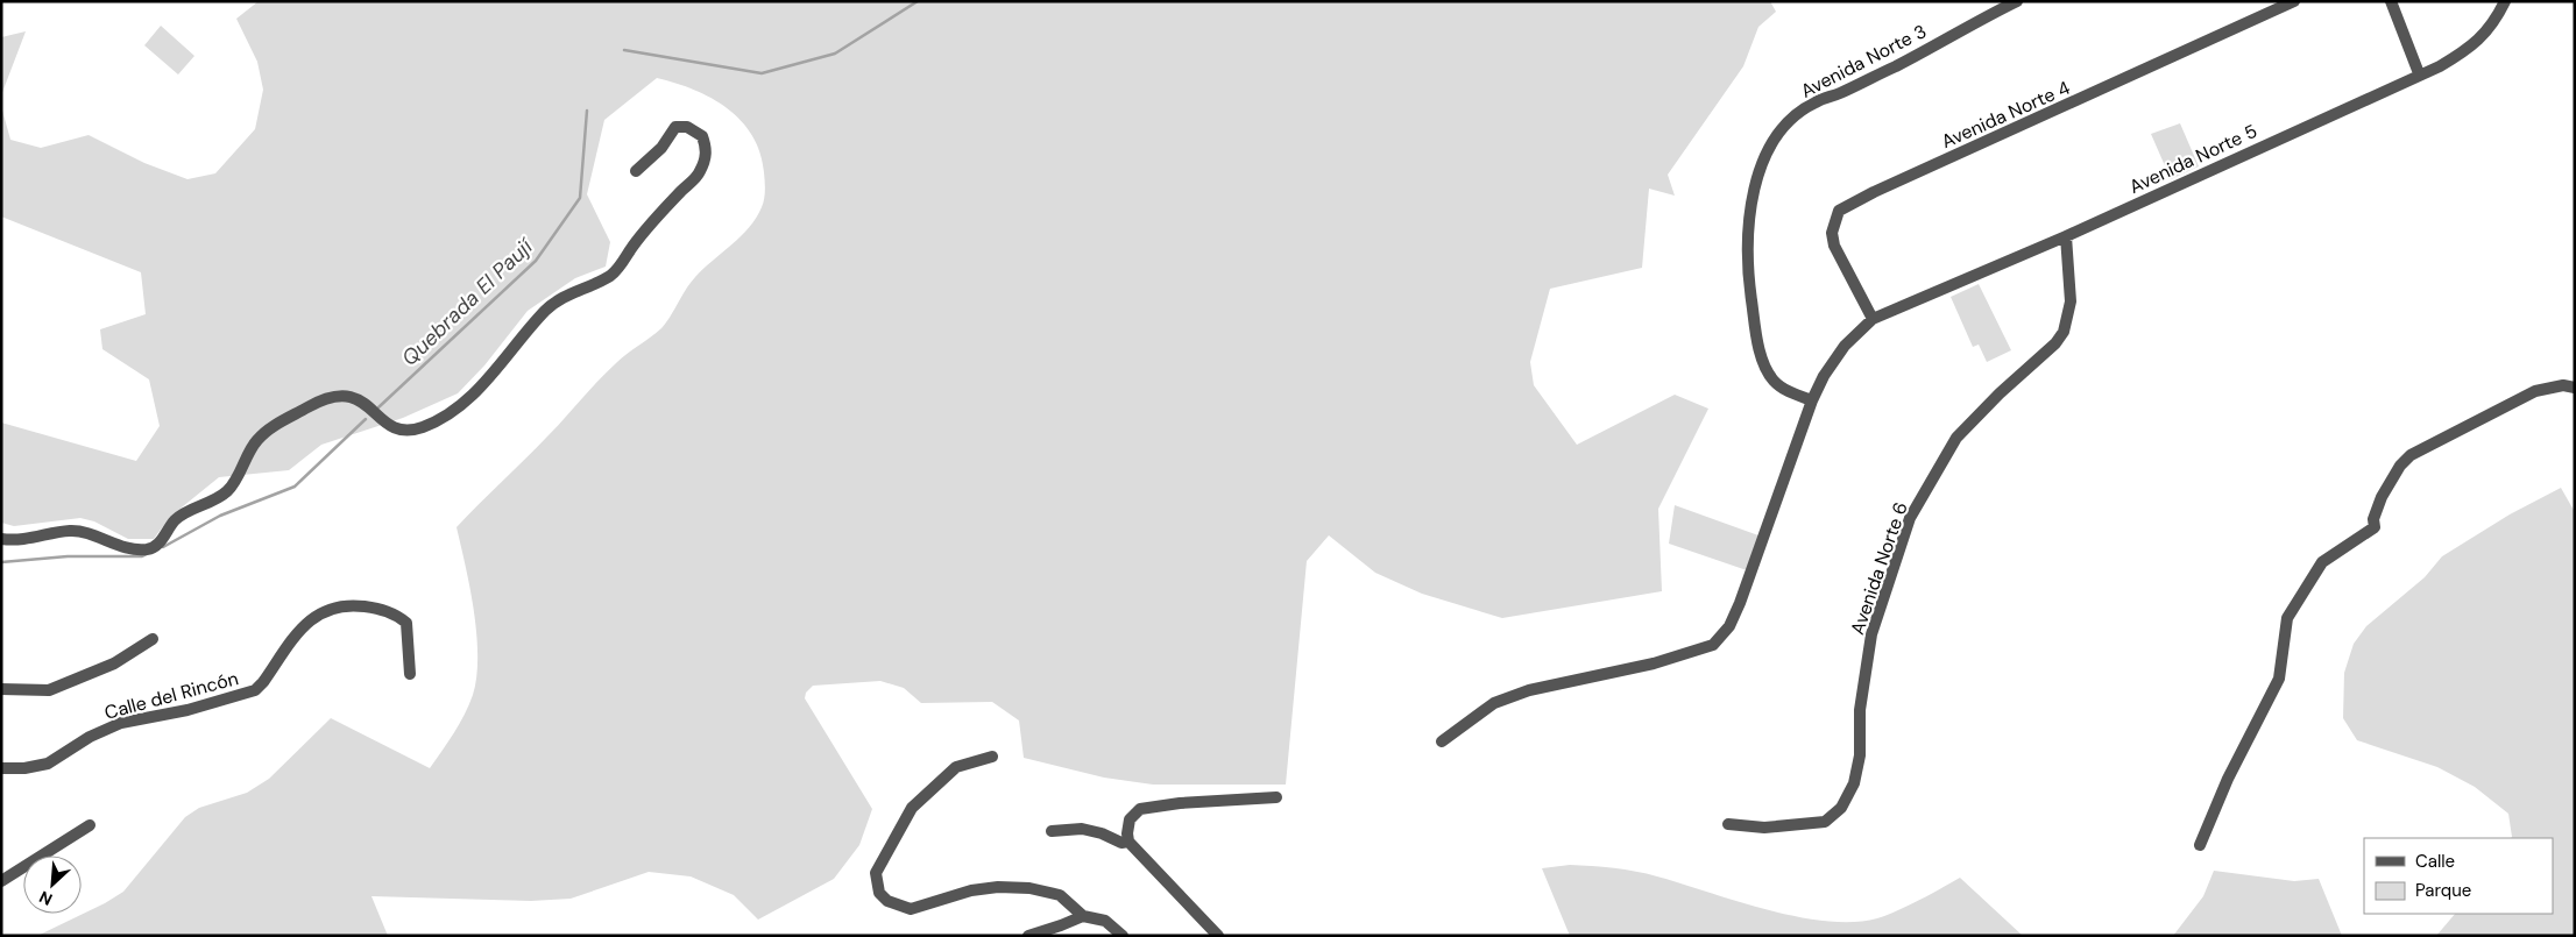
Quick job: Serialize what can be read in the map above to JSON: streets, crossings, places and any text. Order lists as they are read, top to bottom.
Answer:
{
  "streets": {
    "street": [
      "Avenida Norte 3",
      "Avenida Norte 4",
      "Avenida Norte 5",
      "Avenida Norte 6",
      "Calle del Rincón"
    ]
  },
  "crossings": [
    ["Avenida Norte 4", "Avenida Norte 5"],
    ["Avenida Norte 5", "Avenida Norte 6"]
  ],
  "water": ["Quebrada El Paují"],
  "legend": ["Calle", "Parque"],
  "north": "bottom left"
}
